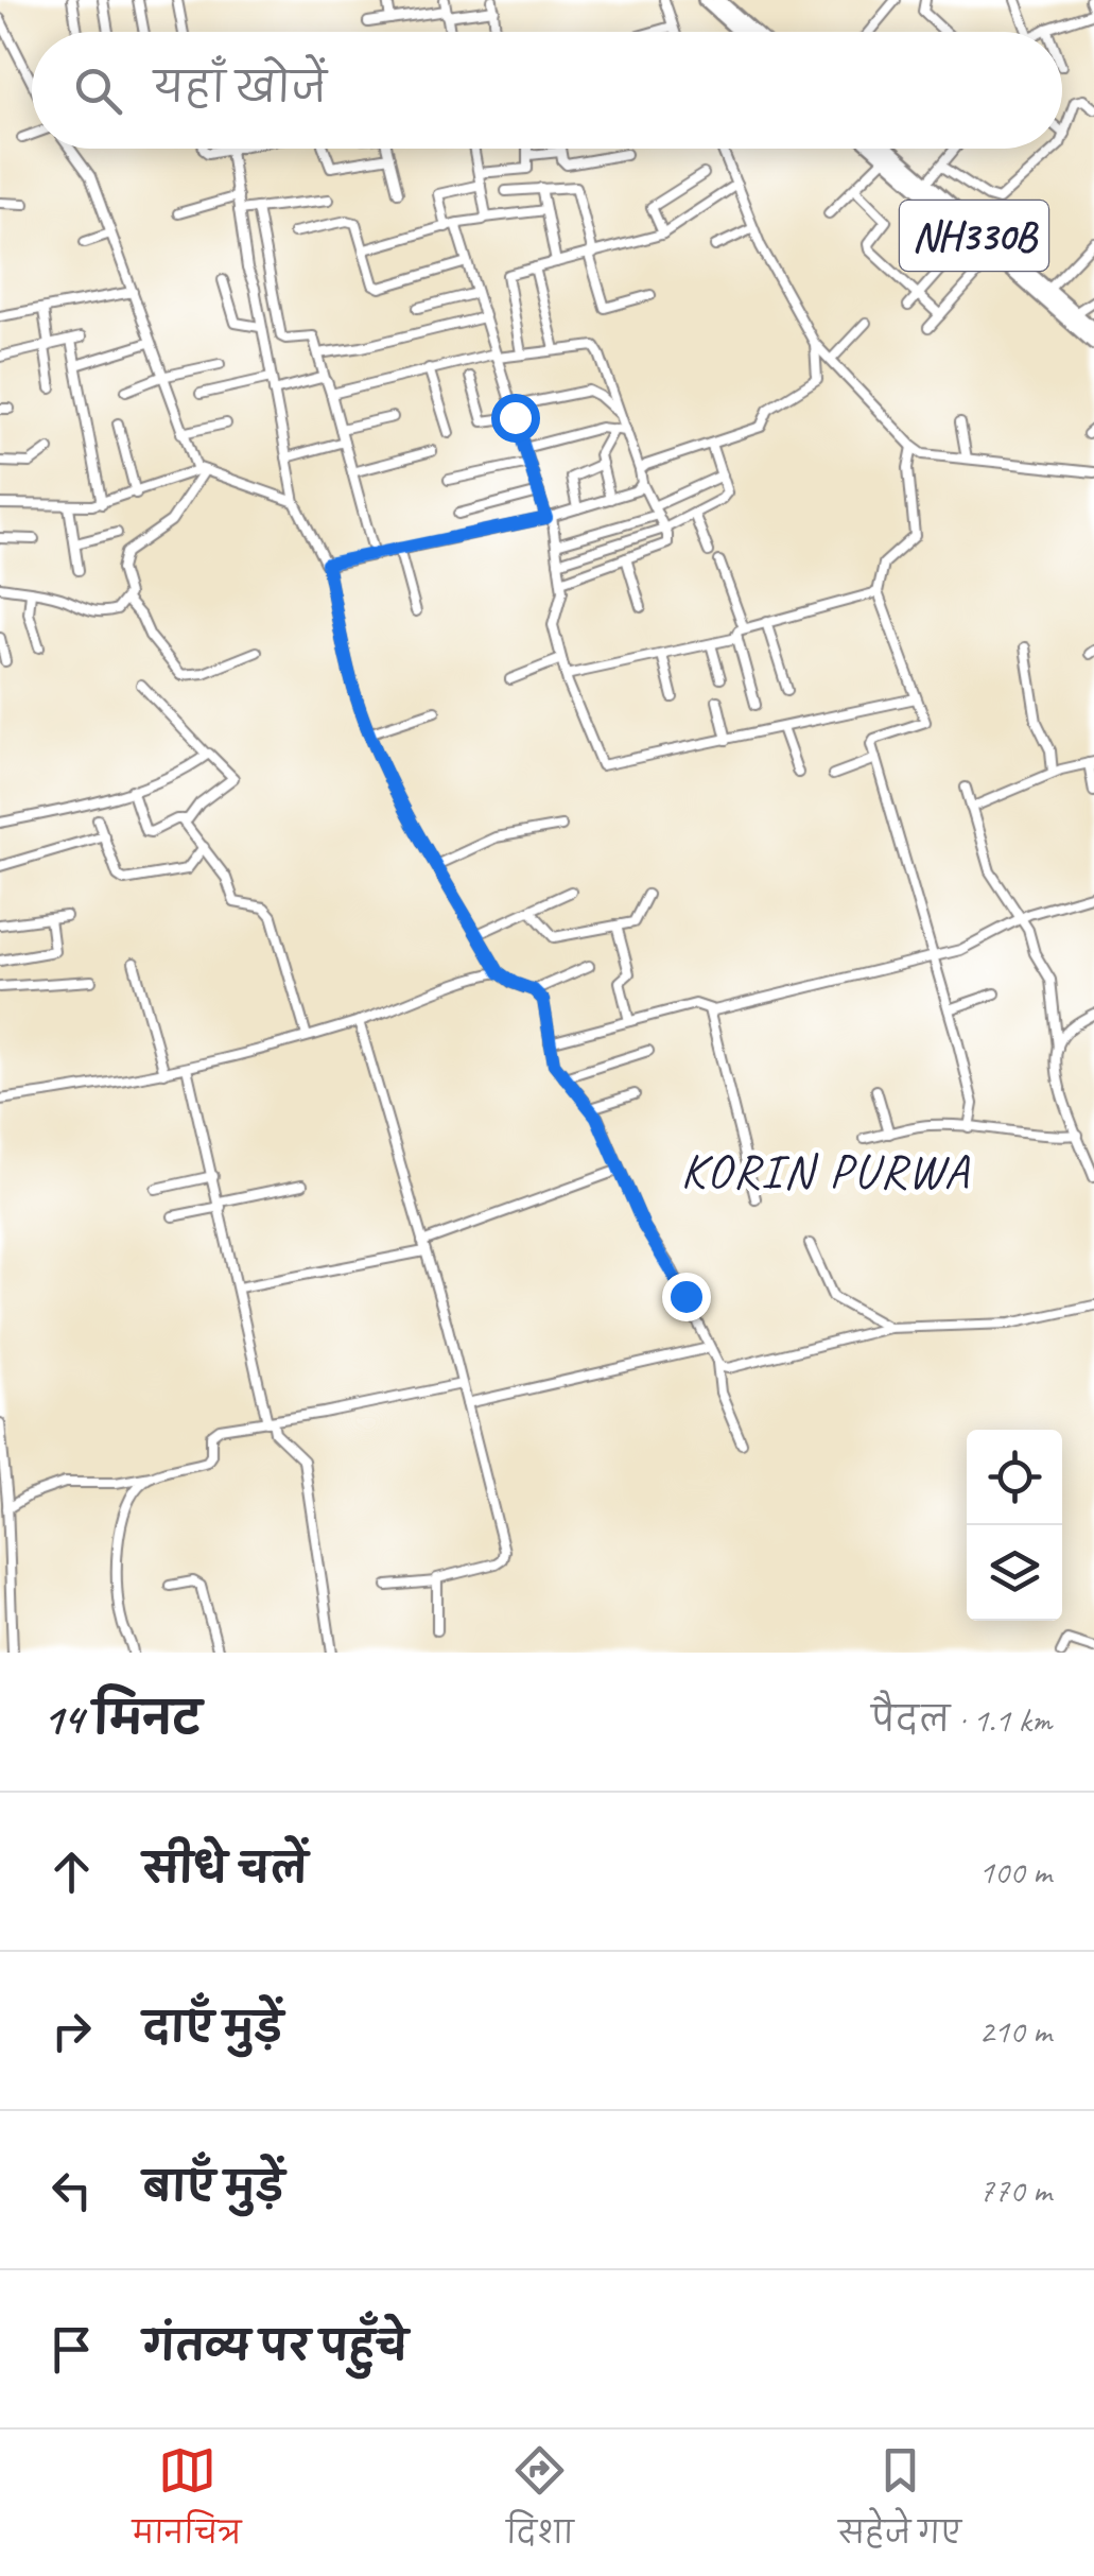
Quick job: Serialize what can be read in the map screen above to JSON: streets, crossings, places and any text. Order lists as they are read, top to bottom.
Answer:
{
  "streets": {
    "highway": ["NH330B"]
  },
  "districts": ["KORIN PURWA"],
  "page": {
    "search": "यहाँ खोजें",
    "heading": ["14 मिनट", "पैदल · 1.1 km"],
    "list": [
      ["सीधे चलें", "100 m"],
      ["दाएँ मुड़ें", "210 m"],
      ["बाएँ मुड़ें", "770 m"],
      "गंतव्य पर पहुँचे"
    ],
    "nav": ["मानचित्र", "दिशा", "सहेजे गए"]
  }
}
